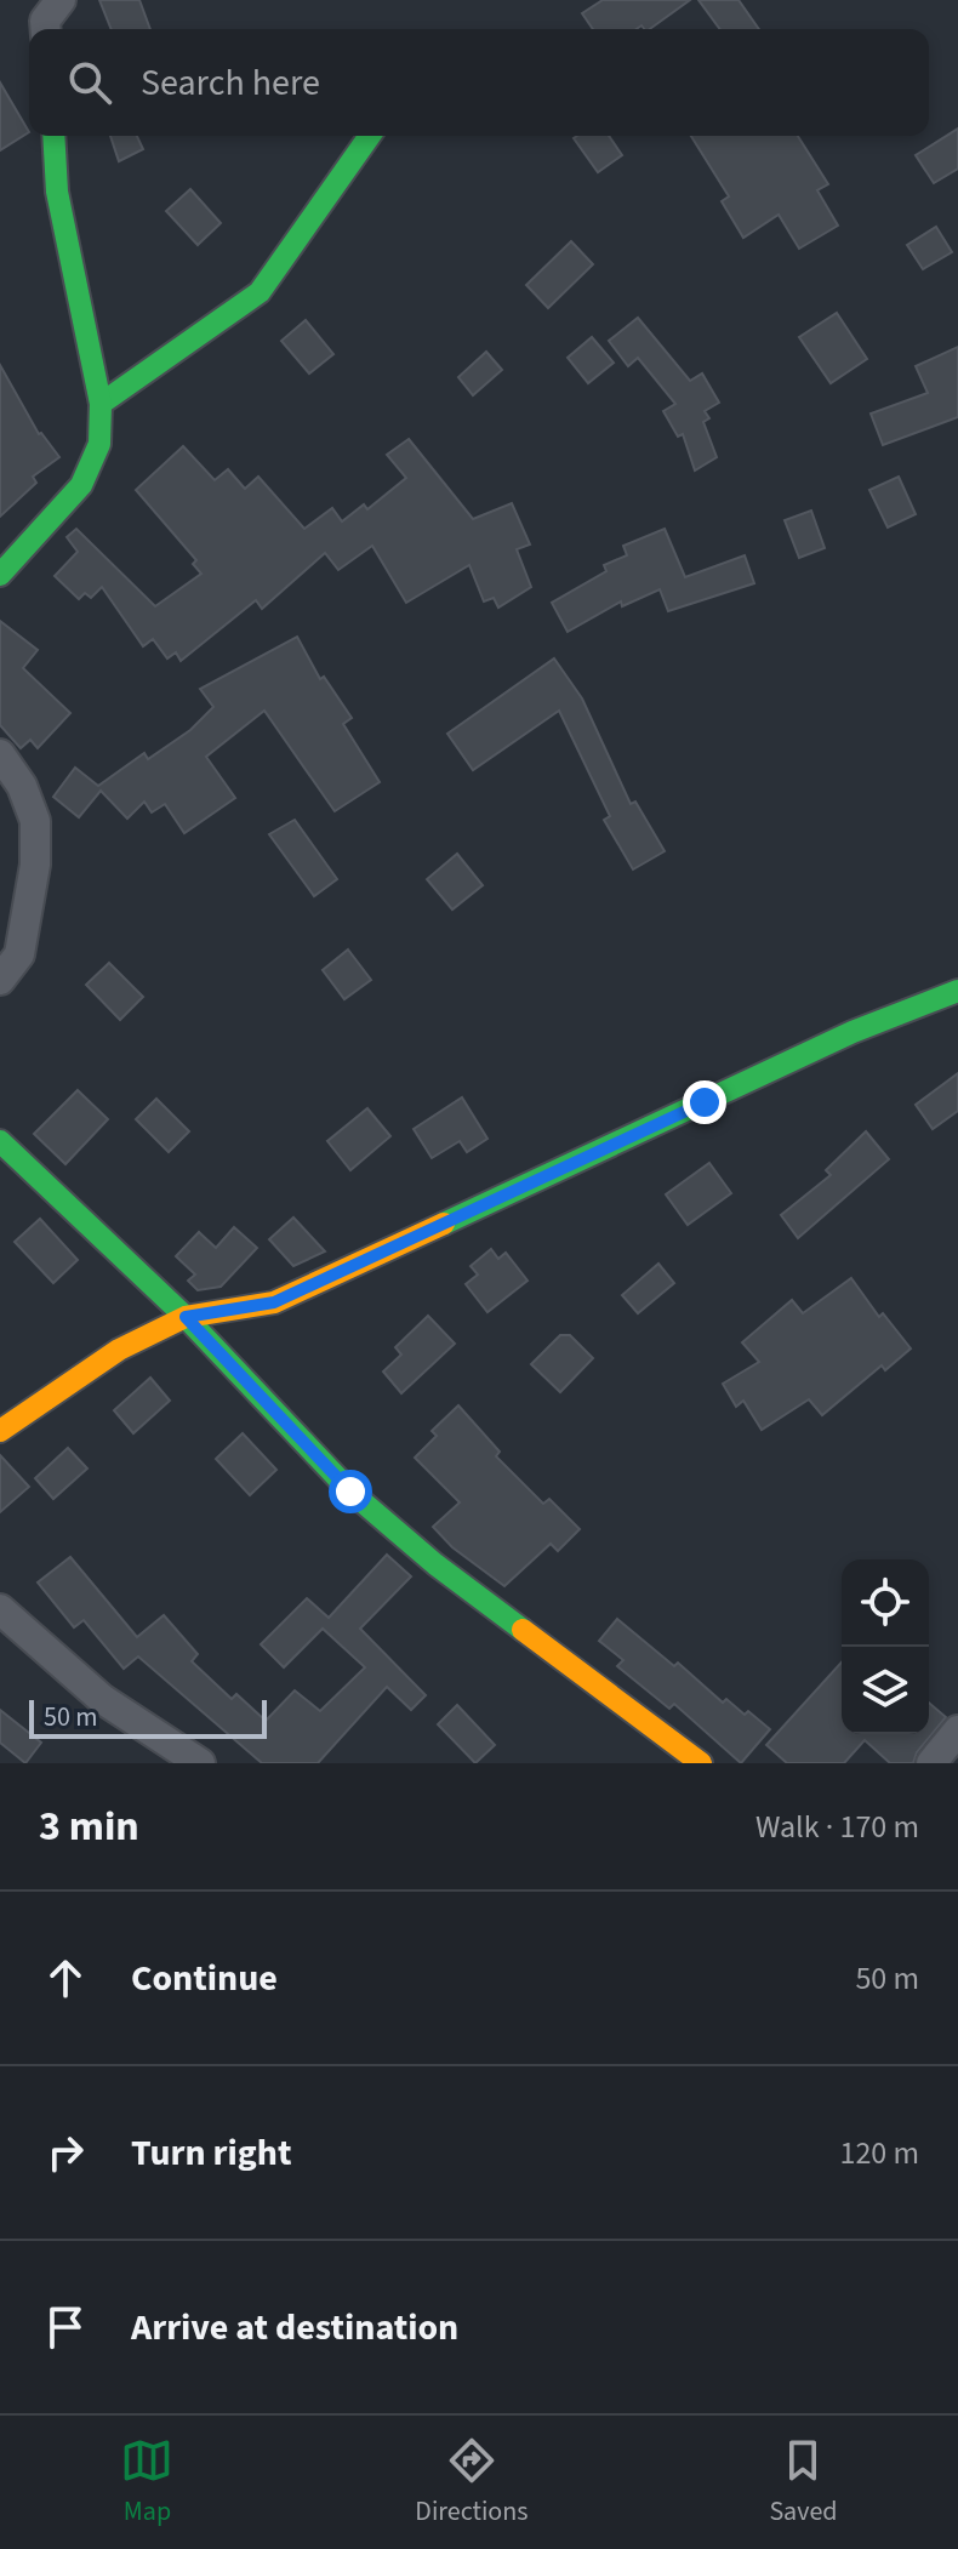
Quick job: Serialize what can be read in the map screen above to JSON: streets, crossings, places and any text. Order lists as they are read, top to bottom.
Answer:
{
  "scale_bar": "50 m",
  "page": {
    "search": "Search here",
    "scale": "50 m",
    "heading": ["3 min", "Walk · 170 m"],
    "list": [
      ["Continue", "50 m"],
      ["Turn right", "120 m"],
      "Arrive at destination"
    ],
    "nav": ["Map", "Directions", "Saved"]
  }
}
